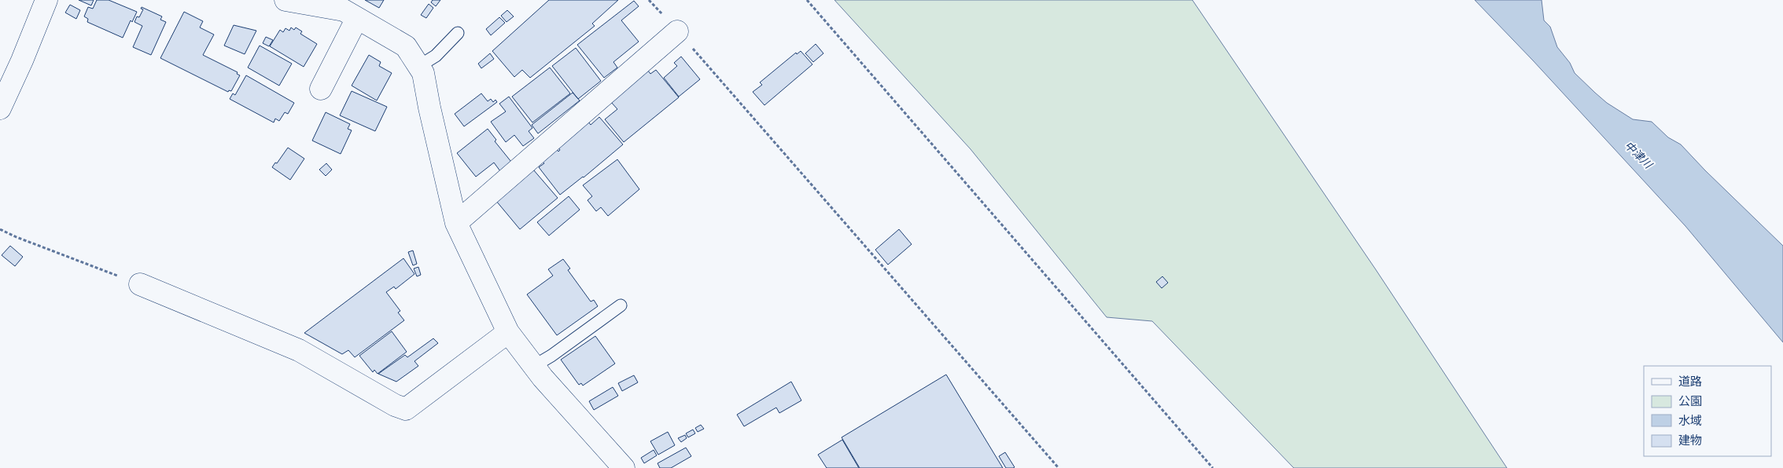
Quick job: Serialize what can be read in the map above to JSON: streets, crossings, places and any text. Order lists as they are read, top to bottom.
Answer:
{
  "water": ["中津川"],
  "legend": [
    "道路",
    "公園",
    "水域",
    "建物"
  ]
}
